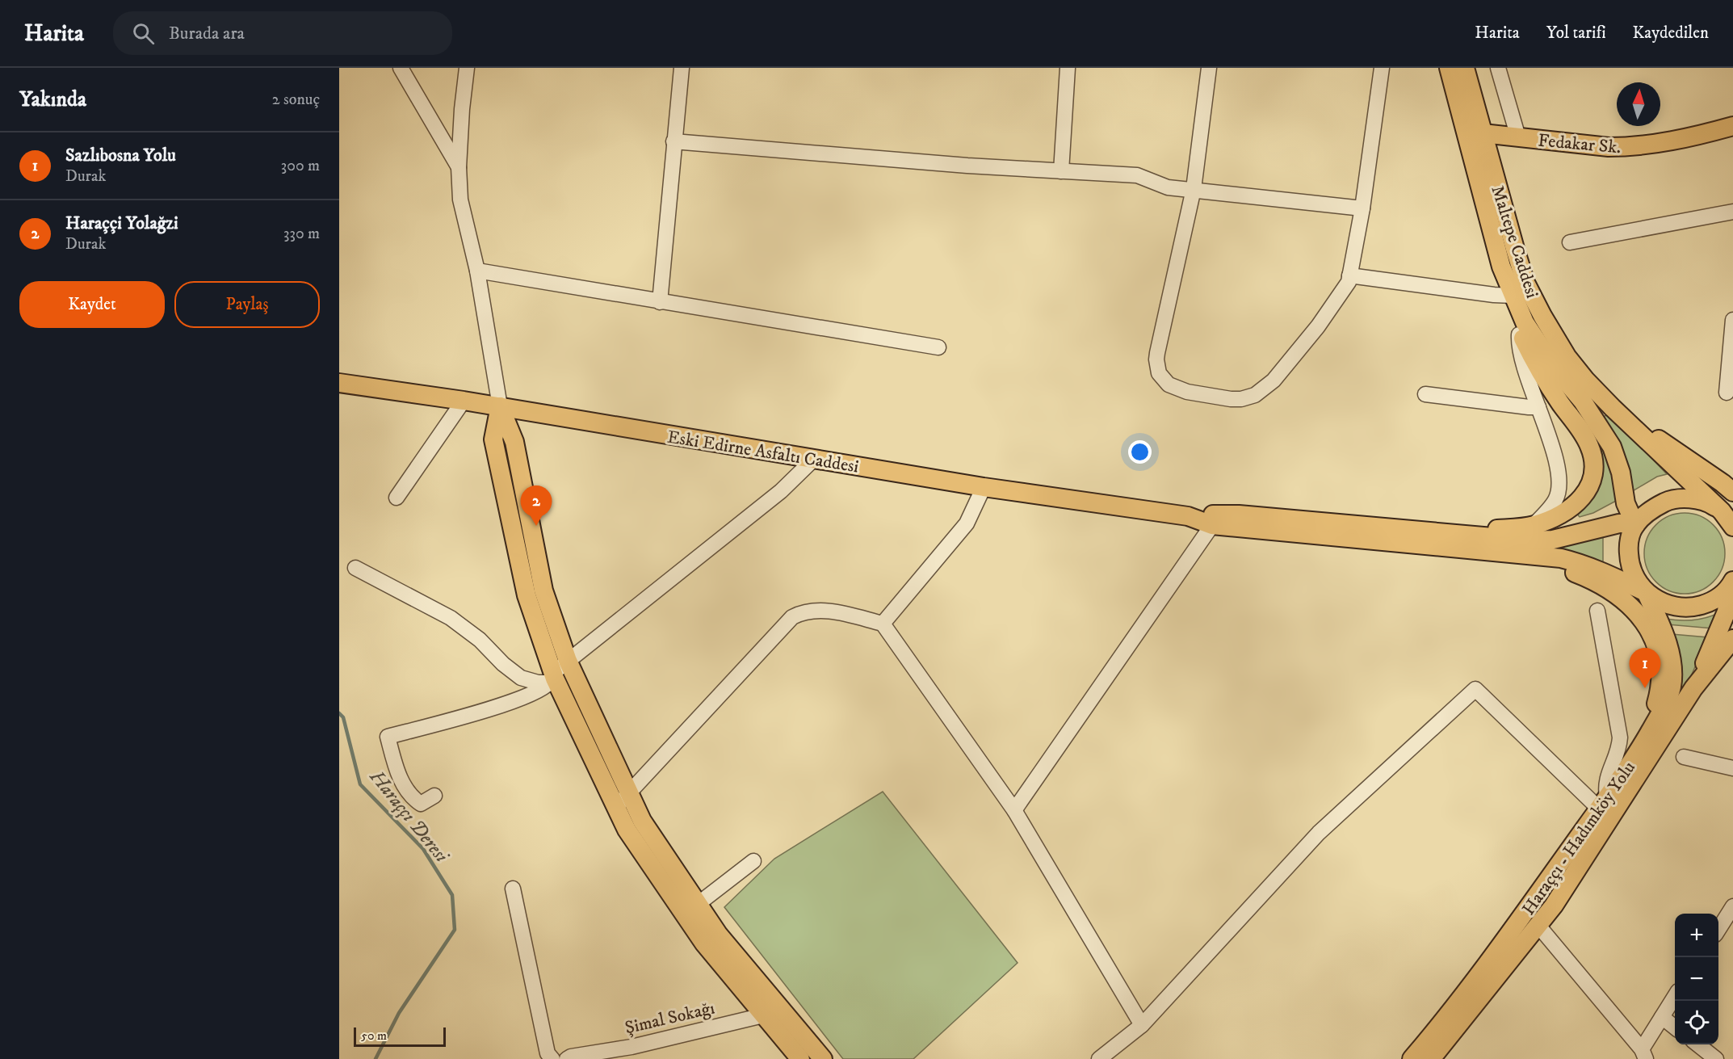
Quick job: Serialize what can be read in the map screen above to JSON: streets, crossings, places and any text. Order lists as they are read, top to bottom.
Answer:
{
  "streets": {
    "main road": [
      "Fedakar Sk.",
      "Maltepe Caddesi",
      "Eski Edirne Asfaltı Caddesi",
      "Haraççı - Hadımköy Yolu"
    ],
    "street": ["Şimal Sokağı"]
  },
  "crossings": [
    ["Fedakar Sk.", "Maltepe Caddesi"]
  ],
  "water": ["Haraççı Deresi"],
  "scale_bar": "50 m",
  "north": "top",
  "page": {
    "header": "Harita",
    "search": "Burada ara",
    "nav": ["Harita", "Yol tarifi", "Kaydedilen"],
    "heading": ["Yakında", "2 sonuç"],
    "list": [
      {
        "mark": "1",
        "name": "Sazlıbosna Yolu",
        "note": "Durak",
        "value": "300 m"
      },
      {
        "mark": "2",
        "name": "Haraççi Yolağzi",
        "note": "Durak",
        "value": "330 m"
      }
    ],
    "buttons": ["Kaydet", "Paylaş"],
    "pins": ["2", "1"],
    "map_buttons": ["+", "−"],
    "scale": "50 m"
  }
}
